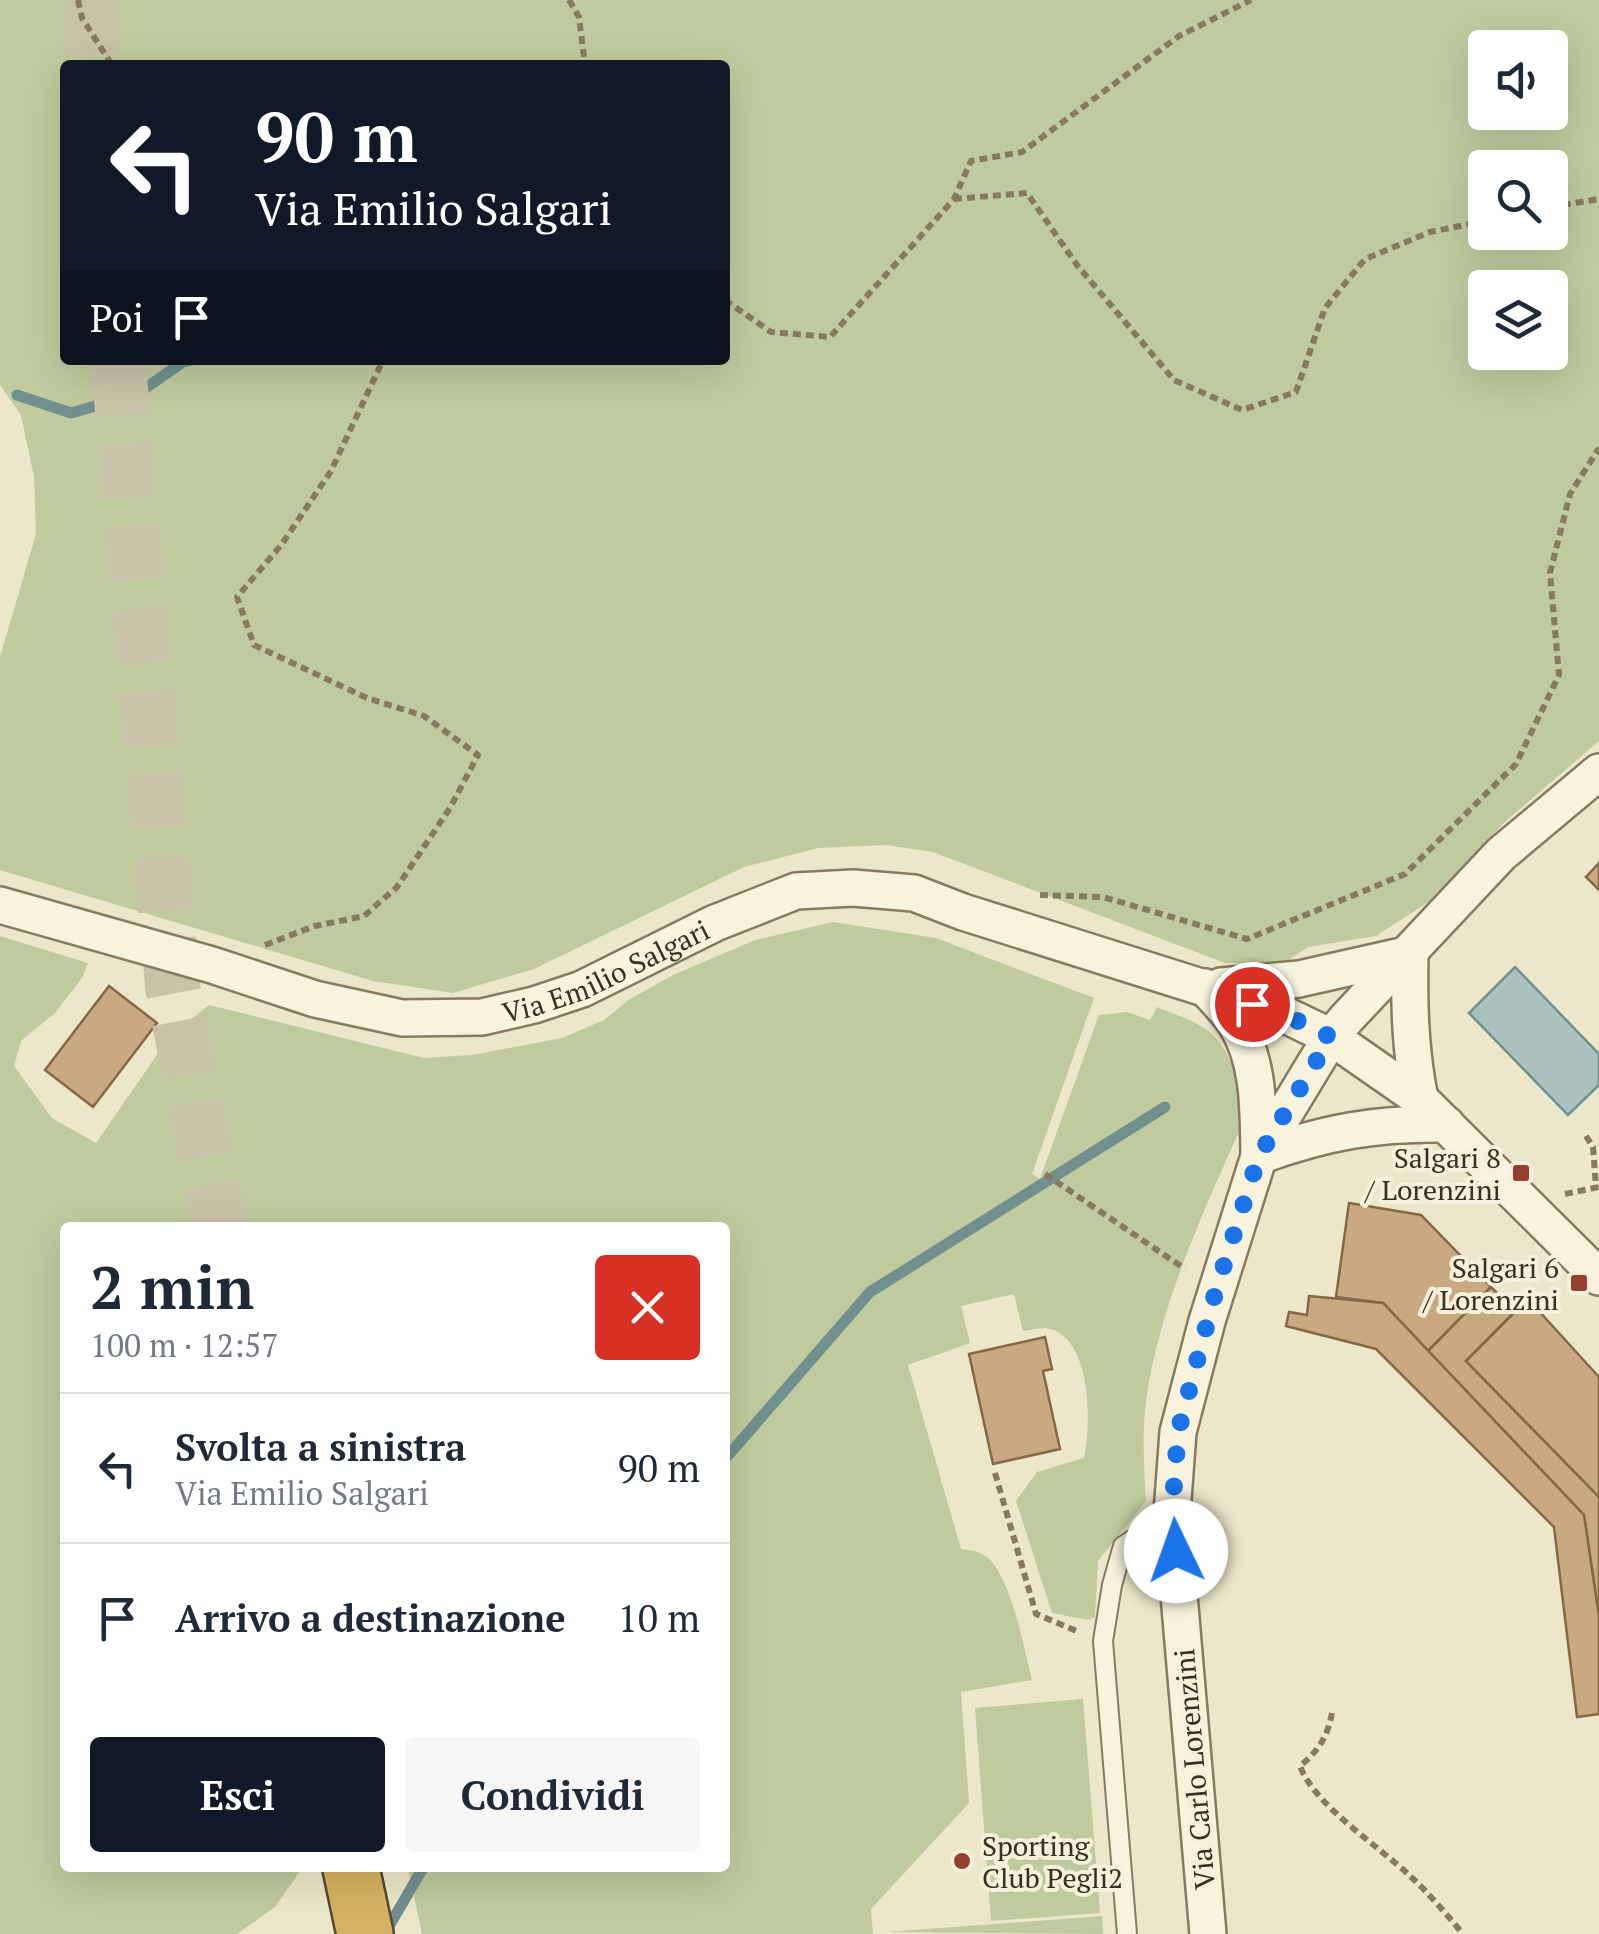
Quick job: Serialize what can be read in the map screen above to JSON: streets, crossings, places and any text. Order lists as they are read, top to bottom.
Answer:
{
  "streets": {
    "street": ["Via Emilio Salgari", "Via Carlo Lorenzini"]
  },
  "crossings": [
    ["Via Emilio Salgari", "Via Carlo Lorenzini"]
  ],
  "places": {
    "transit": ["Salgari 8 / Lorenzini", "Salgari 6 / Lorenzini"],
    "other": ["Sporting Club Pegli2"]
  },
  "page": {
    "turn": ["90 m", "Via Emilio Salgari"],
    "then": "Poi",
    "heading": ["2 min", "100 m · 12:57"],
    "list": [
      {
        "name": "Svolta a sinistra",
        "note": "Via Emilio Salgari",
        "value": "90 m"
      },
      {
        "name": "Arrivo a destinazione",
        "value": "10 m"
      }
    ],
    "buttons": ["Esci", "Condividi"]
  }
}
